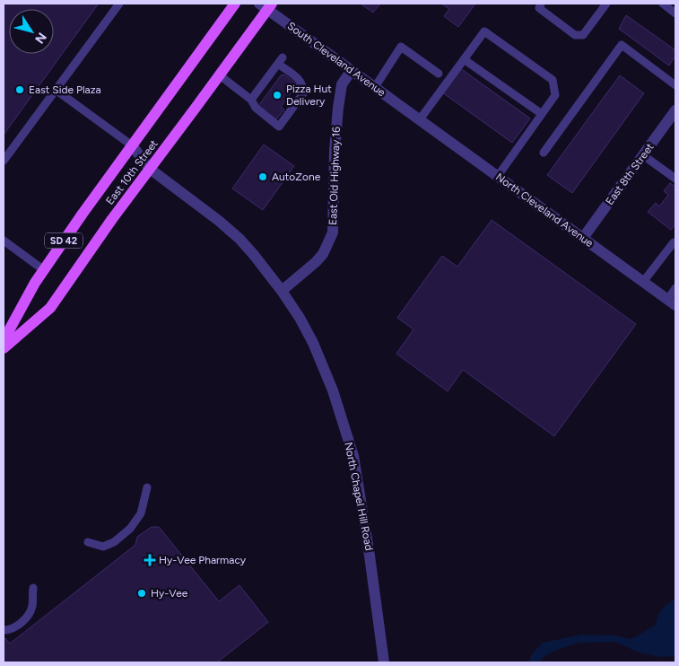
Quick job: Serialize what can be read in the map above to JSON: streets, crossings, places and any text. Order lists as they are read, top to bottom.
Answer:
{
  "streets": {
    "main road": ["East 10th Street", "SD 42"],
    "street": [
      "South Cleveland Avenue",
      "East 8th Street",
      "East Old Highway 16",
      "North Cleveland Avenue",
      "North Chapel Hill Road"
    ]
  },
  "crossings": [
    ["South Cleveland Avenue", "East 10th Street"],
    ["South Cleveland Avenue", "East Old Highway 16"],
    ["South Cleveland Avenue", "North Cleveland Avenue"],
    ["East 10th Street", "North Chapel Hill Road"],
    ["East 8th Street", "North Cleveland Avenue"],
    ["East Old Highway 16", "North Chapel Hill Road"]
  ],
  "places": {
    "other": [
      "East Side Plaza",
      "Pizza Hut Delivery",
      "AutoZone",
      "Hy-Vee"
    ],
    "health": ["Hy-Vee Pharmacy"]
  },
  "north": "bottom right"
}
